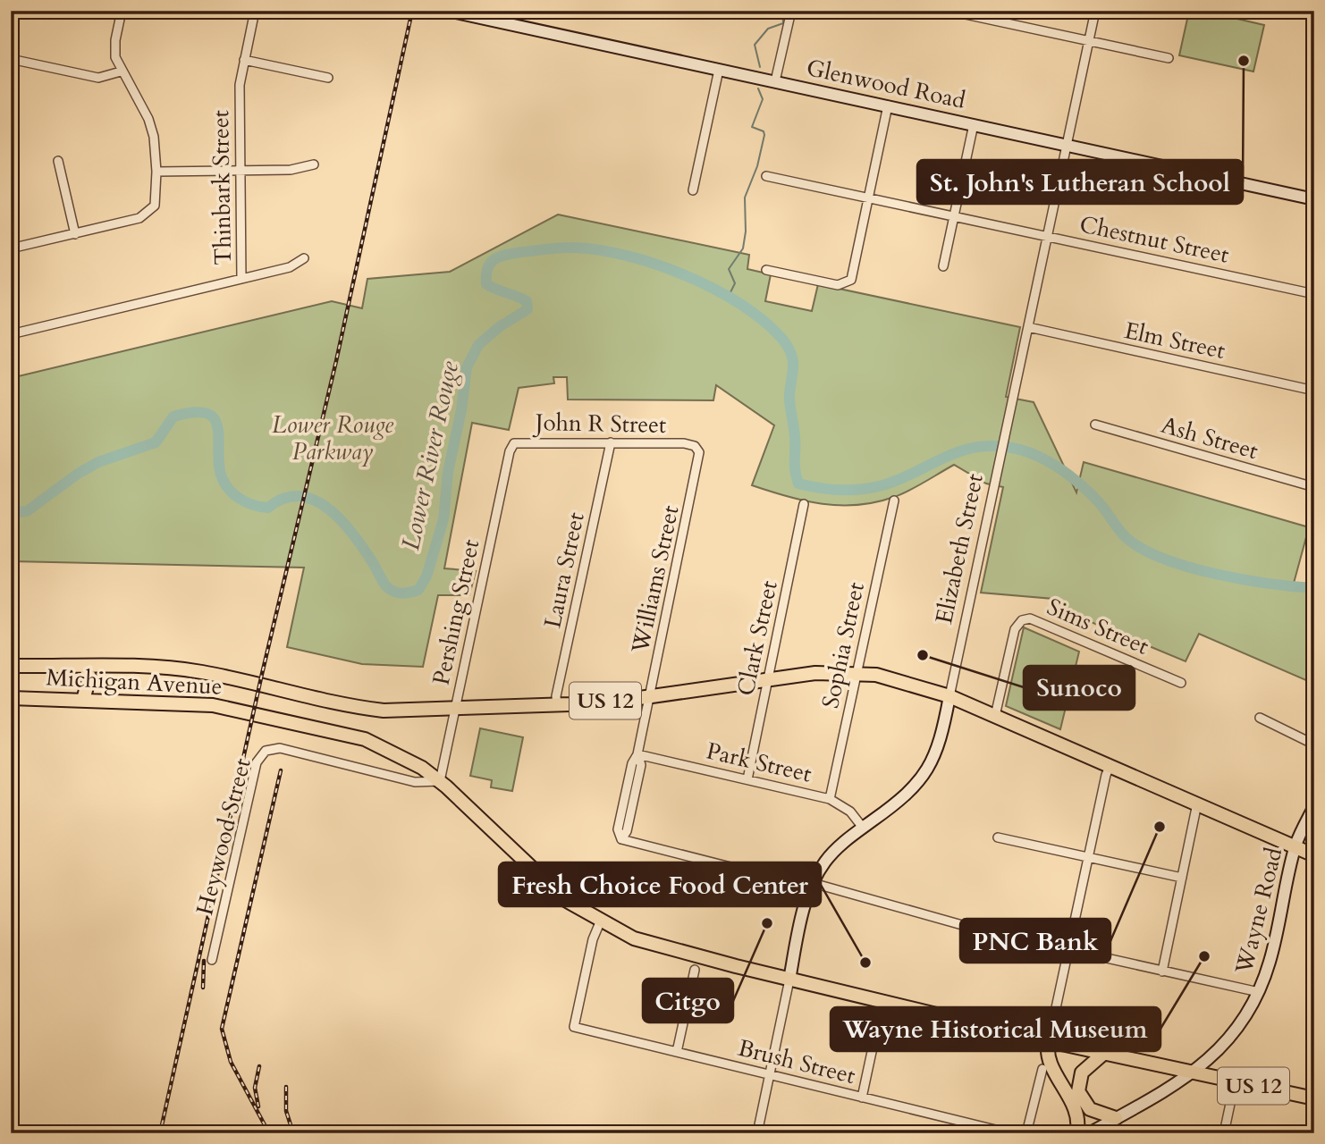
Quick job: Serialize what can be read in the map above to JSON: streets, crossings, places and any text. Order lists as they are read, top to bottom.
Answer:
{
  "streets": {
    "main road": ["Michigan Avenue", "US 12"],
    "street": [
      "Glenwood Road",
      "Thinbark Street",
      "Chestnut Street",
      "Elm Street",
      "John R Street",
      "Ash Street",
      "Elizabeth Street",
      "Laura Street",
      "Williams Street",
      "Pershing Street",
      "Sims Street",
      "Clark Street",
      "Sophia Street",
      "Park Street",
      "Heywood Street",
      "Wayne Road",
      "Brush Street"
    ]
  },
  "crossings": [
    ["Glenwood Road", "Elizabeth Street"],
    ["Chestnut Street", "Elizabeth Street"],
    ["Elm Street", "Elizabeth Street"],
    ["John R Street", "Laura Street"],
    ["John R Street", "Williams Street"],
    ["John R Street", "Pershing Street"],
    ["Elizabeth Street", "Williams Street"],
    ["Elizabeth Street", "US 12"],
    ["Elizabeth Street", "Park Street"],
    ["Elizabeth Street", "Brush Street"],
    ["Laura Street", "US 12"],
    ["Williams Street", "US 12"],
    ["Williams Street", "Park Street"],
    ["Pershing Street", "Michigan Avenue"],
    ["Pershing Street", "US 12"],
    ["Pershing Street", "Heywood Street"],
    ["Sims Street", "US 12"],
    ["Clark Street", "US 12"],
    ["Clark Street", "Park Street"],
    ["Sophia Street", "US 12"],
    ["Sophia Street", "Park Street"],
    ["Michigan Avenue", "US 12"],
    ["Michigan Avenue", "Heywood Street"],
    ["US 12", "Heywood Street"],
    ["US 12", "Wayne Road"],
    ["US 12", "Brush Street"]
  ],
  "water": ["Lower River Rouge"],
  "parks": ["Lower Rouge Parkway"],
  "places": [
    "St. John's Lutheran School",
    "Sunoco",
    "PNC Bank",
    "Citgo",
    "Wayne Historical Museum",
    "Fresh Choice Food Center"
  ]
}
